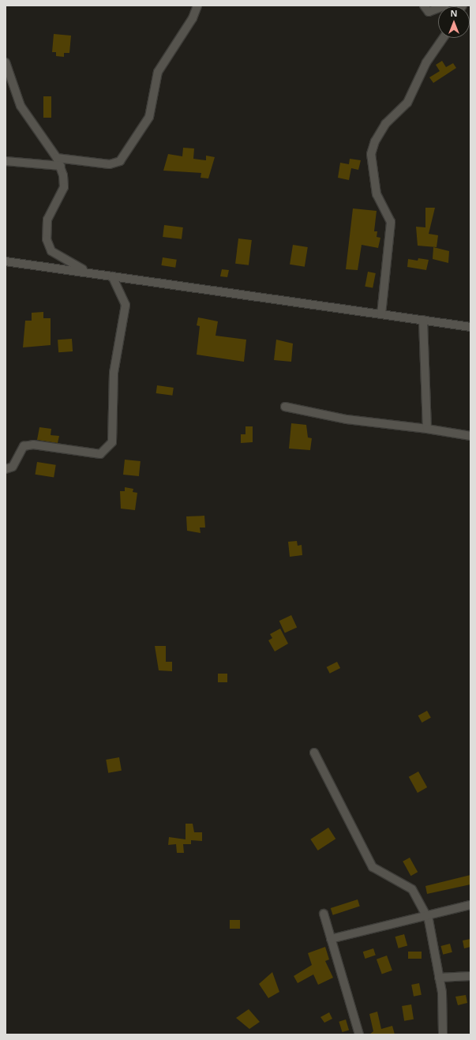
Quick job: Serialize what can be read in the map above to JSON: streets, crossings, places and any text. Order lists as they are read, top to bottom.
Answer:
{
  "north": "top"
}
